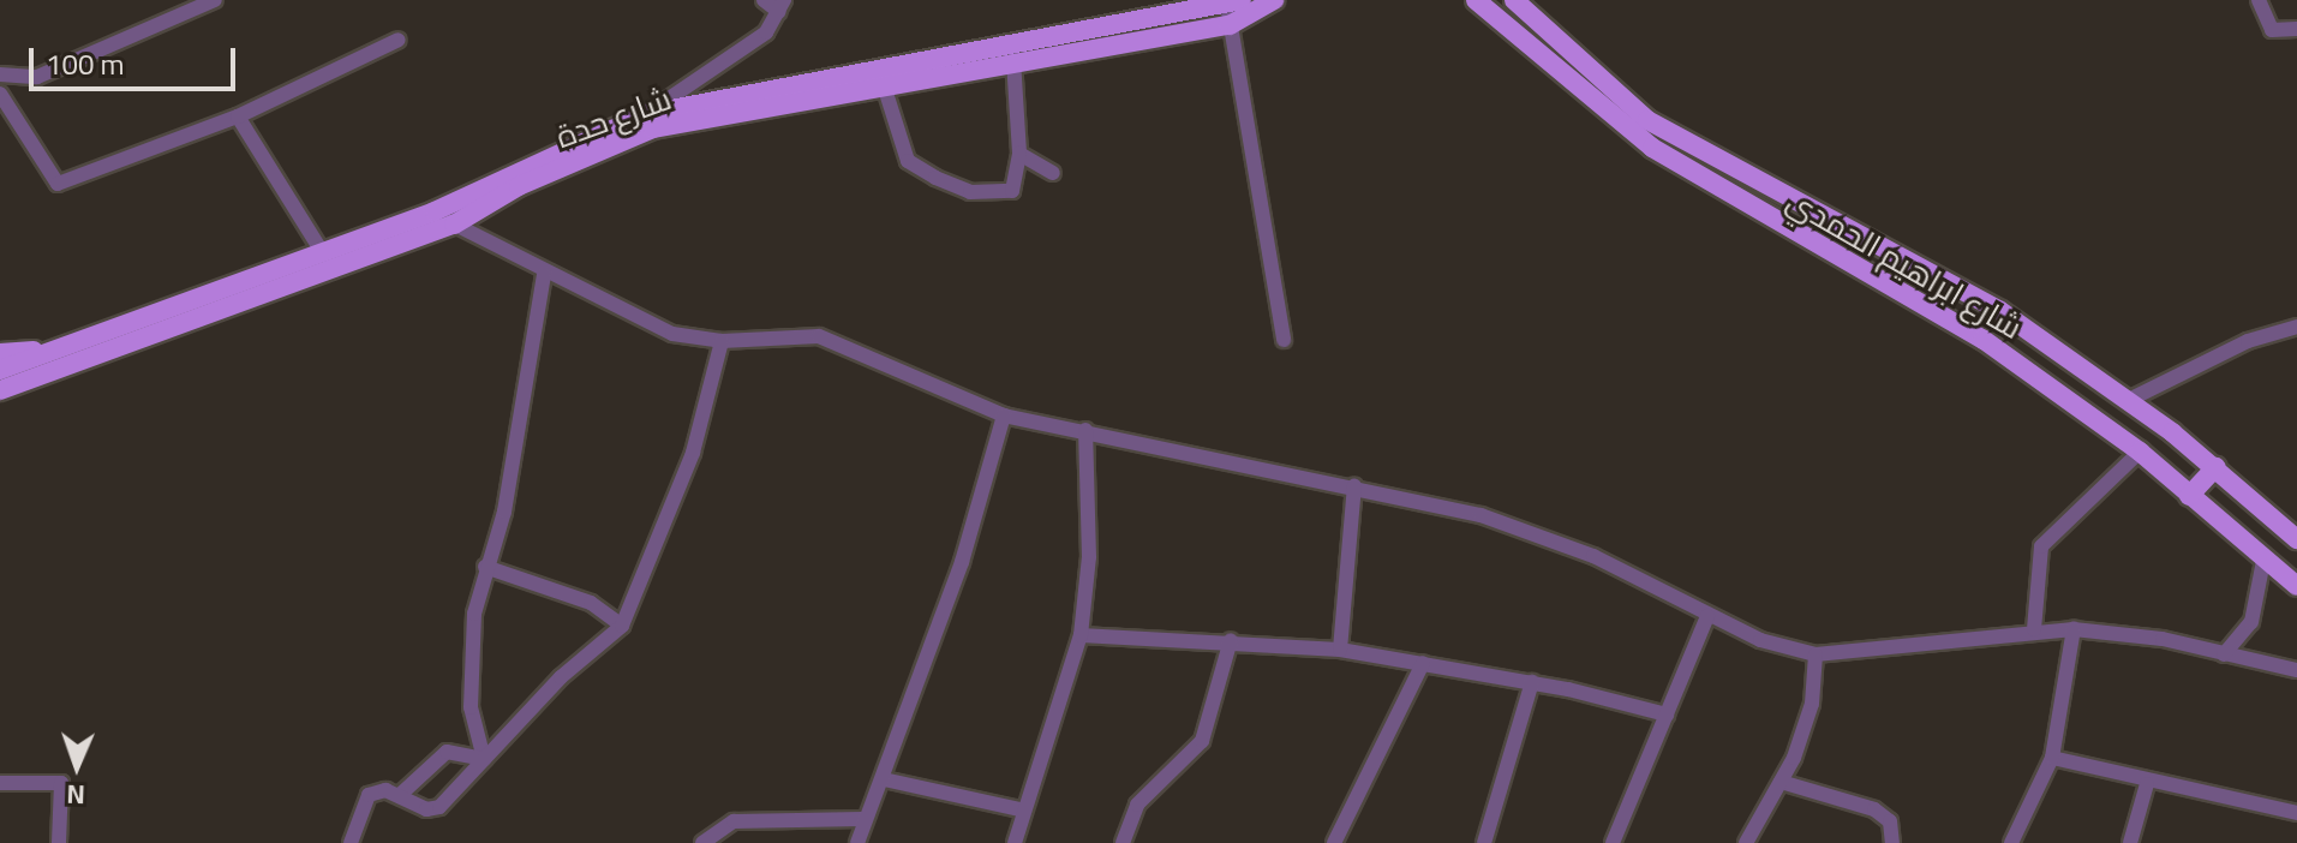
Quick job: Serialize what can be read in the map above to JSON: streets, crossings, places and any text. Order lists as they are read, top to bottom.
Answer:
{
  "streets": {
    "main road": ["شارع حدة", "شارع ابراهيم الحمدي"]
  },
  "scale_bar": "100 m",
  "north": "bottom"
}
